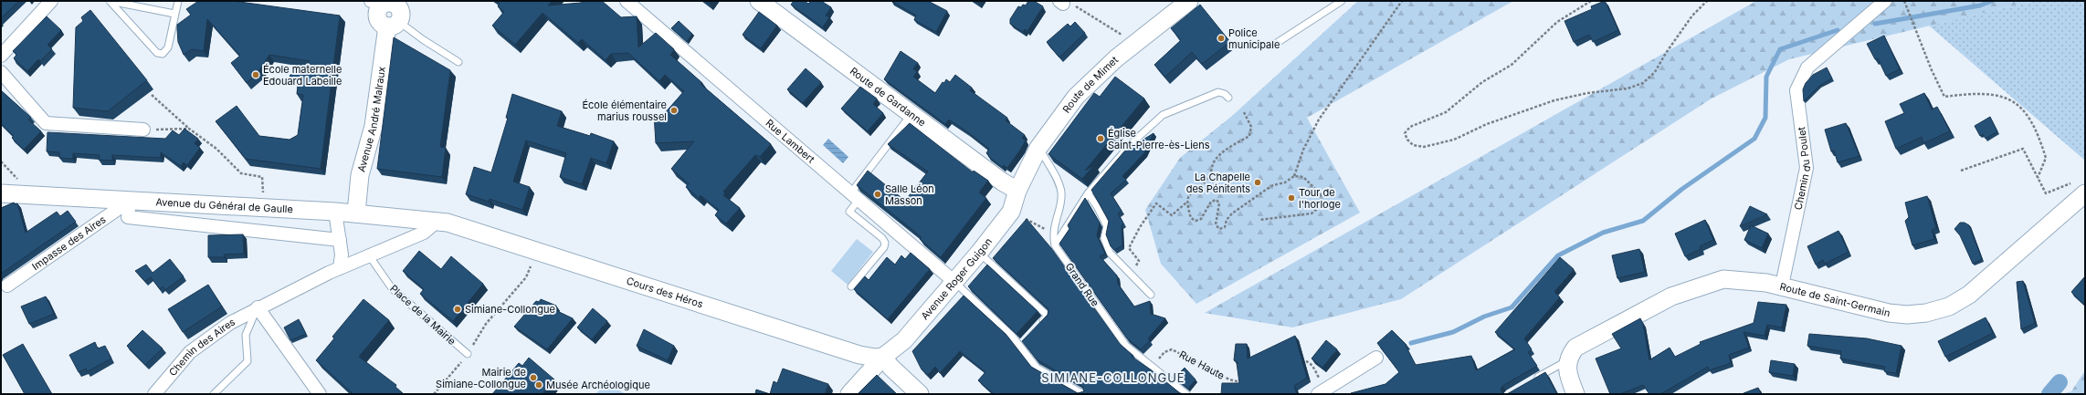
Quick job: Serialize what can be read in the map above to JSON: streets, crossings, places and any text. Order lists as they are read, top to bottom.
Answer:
{
  "streets": {
    "main road": [
      "Route de Mimet",
      "Route de Gardanne",
      "Avenue André Malraux",
      "Avenue du Général de Gaulle",
      "Avenue Roger Guigon",
      "Cours des Héros",
      "Route de Saint-Germain"
    ],
    "street": [
      "Rue Lambert",
      "Chemin du Poulet",
      "Impasse des Aires",
      "Chemin des Aires"
    ],
    "lane": ["Grand Rue", "Place de la Mairie"],
    "path": ["Rue Haute"]
  },
  "crossings": [
    ["Route de Mimet", "Route de Gardanne"],
    ["Route de Mimet", "Avenue Roger Guigon"],
    ["Route de Mimet", "Grand Rue"],
    ["Route de Gardanne", "Avenue Roger Guigon"],
    ["Avenue André Malraux", "Avenue du Général de Gaulle"],
    ["Rue Lambert", "Avenue Roger Guigon"],
    ["Chemin du Poulet", "Route de Saint-Germain"],
    ["Avenue du Général de Gaulle", "Impasse des Aires"],
    ["Avenue du Général de Gaulle", "Cours des Héros"],
    ["Avenue du Général de Gaulle", "Chemin des Aires"],
    ["Avenue Roger Guigon", "Cours des Héros"],
    ["Grand Rue", "Rue Haute"],
    ["Cours des Héros", "Chemin des Aires"],
    ["Place de la Mairie", "Chemin des Aires"]
  ],
  "districts": ["SIMIANE-COLLONGUE"],
  "places": [
    "Police municipale",
    "École maternelle Edouard Labeille",
    "École élémentaire marius roussel",
    "Église Saint-Pierre-ès-Liens",
    "La Chapelle des Pénitents",
    "Salle Léon Masson",
    "Tour de l'horloge",
    "Simiane-Collongue",
    "Mairie de Simiane-Collongue",
    "Musée Archéologique"
  ]
}
